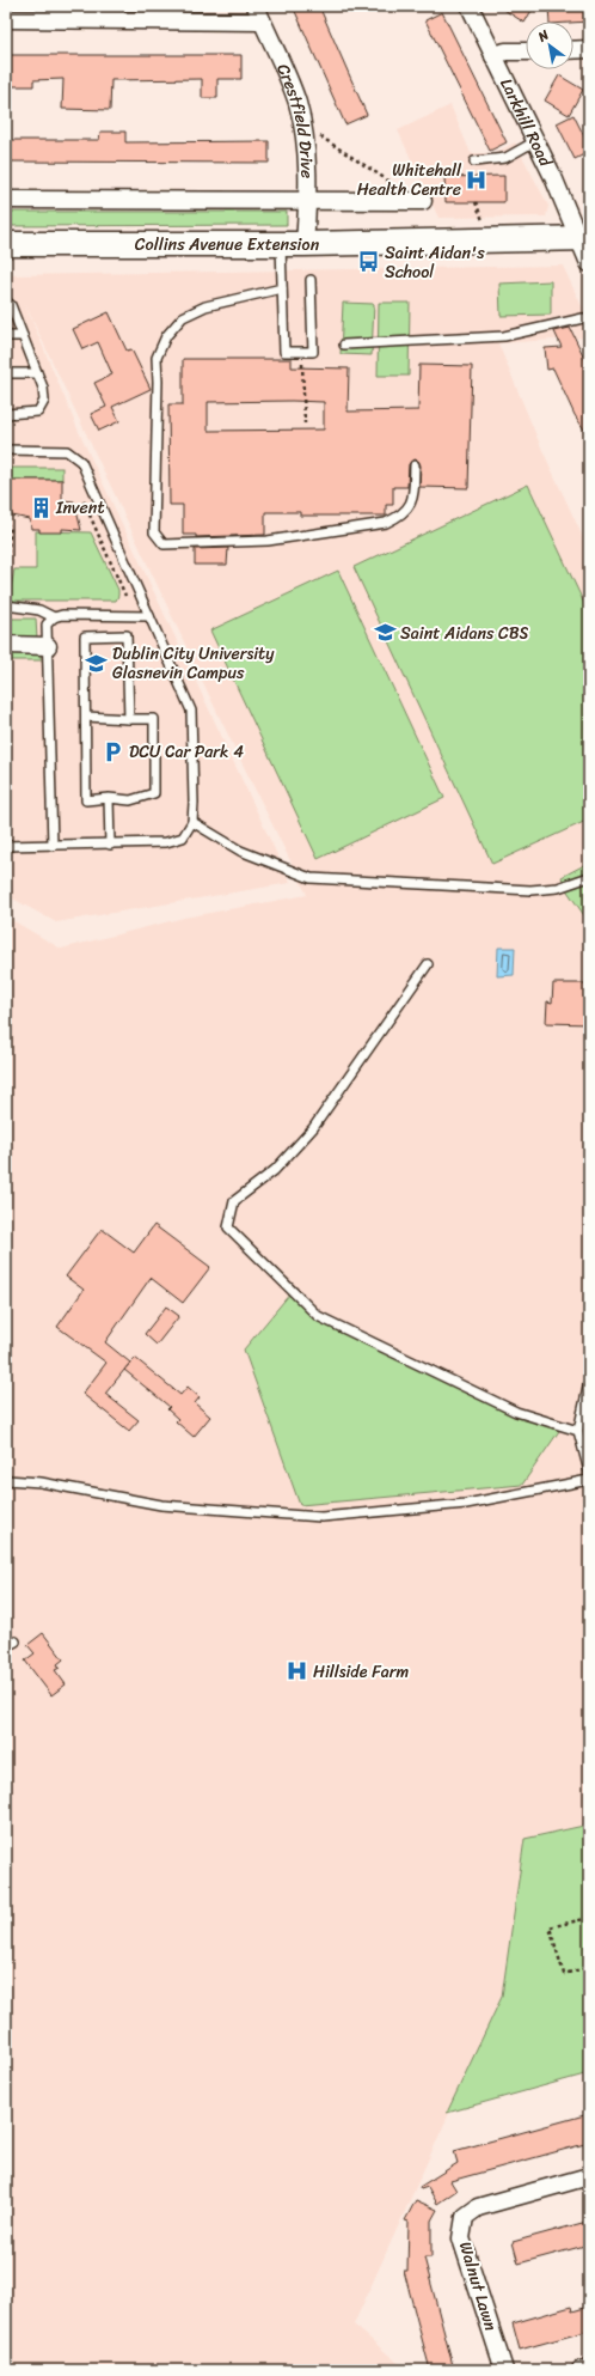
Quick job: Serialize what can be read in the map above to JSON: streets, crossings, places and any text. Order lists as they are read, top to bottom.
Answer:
{
  "streets": {
    "main road": ["Collins Avenue Extension"],
    "street": ["Larkhill Road", "Crestfield Drive", "Walnut Lawn"]
  },
  "crossings": [
    ["Larkhill Road", "Collins Avenue Extension"],
    ["Crestfield Drive", "Collins Avenue Extension"]
  ],
  "places": {
    "hospital": ["Whitehall Health Centre", "Hillside Farm"],
    "bus stop": ["Saint Aidan's School"],
    "building": ["Invent"],
    "school or university": ["Saint Aidans CBS", "Dublin City University Glasnevin Campus"],
    "parking": ["DCU Car Park 4"]
  },
  "north": "top left"
}
